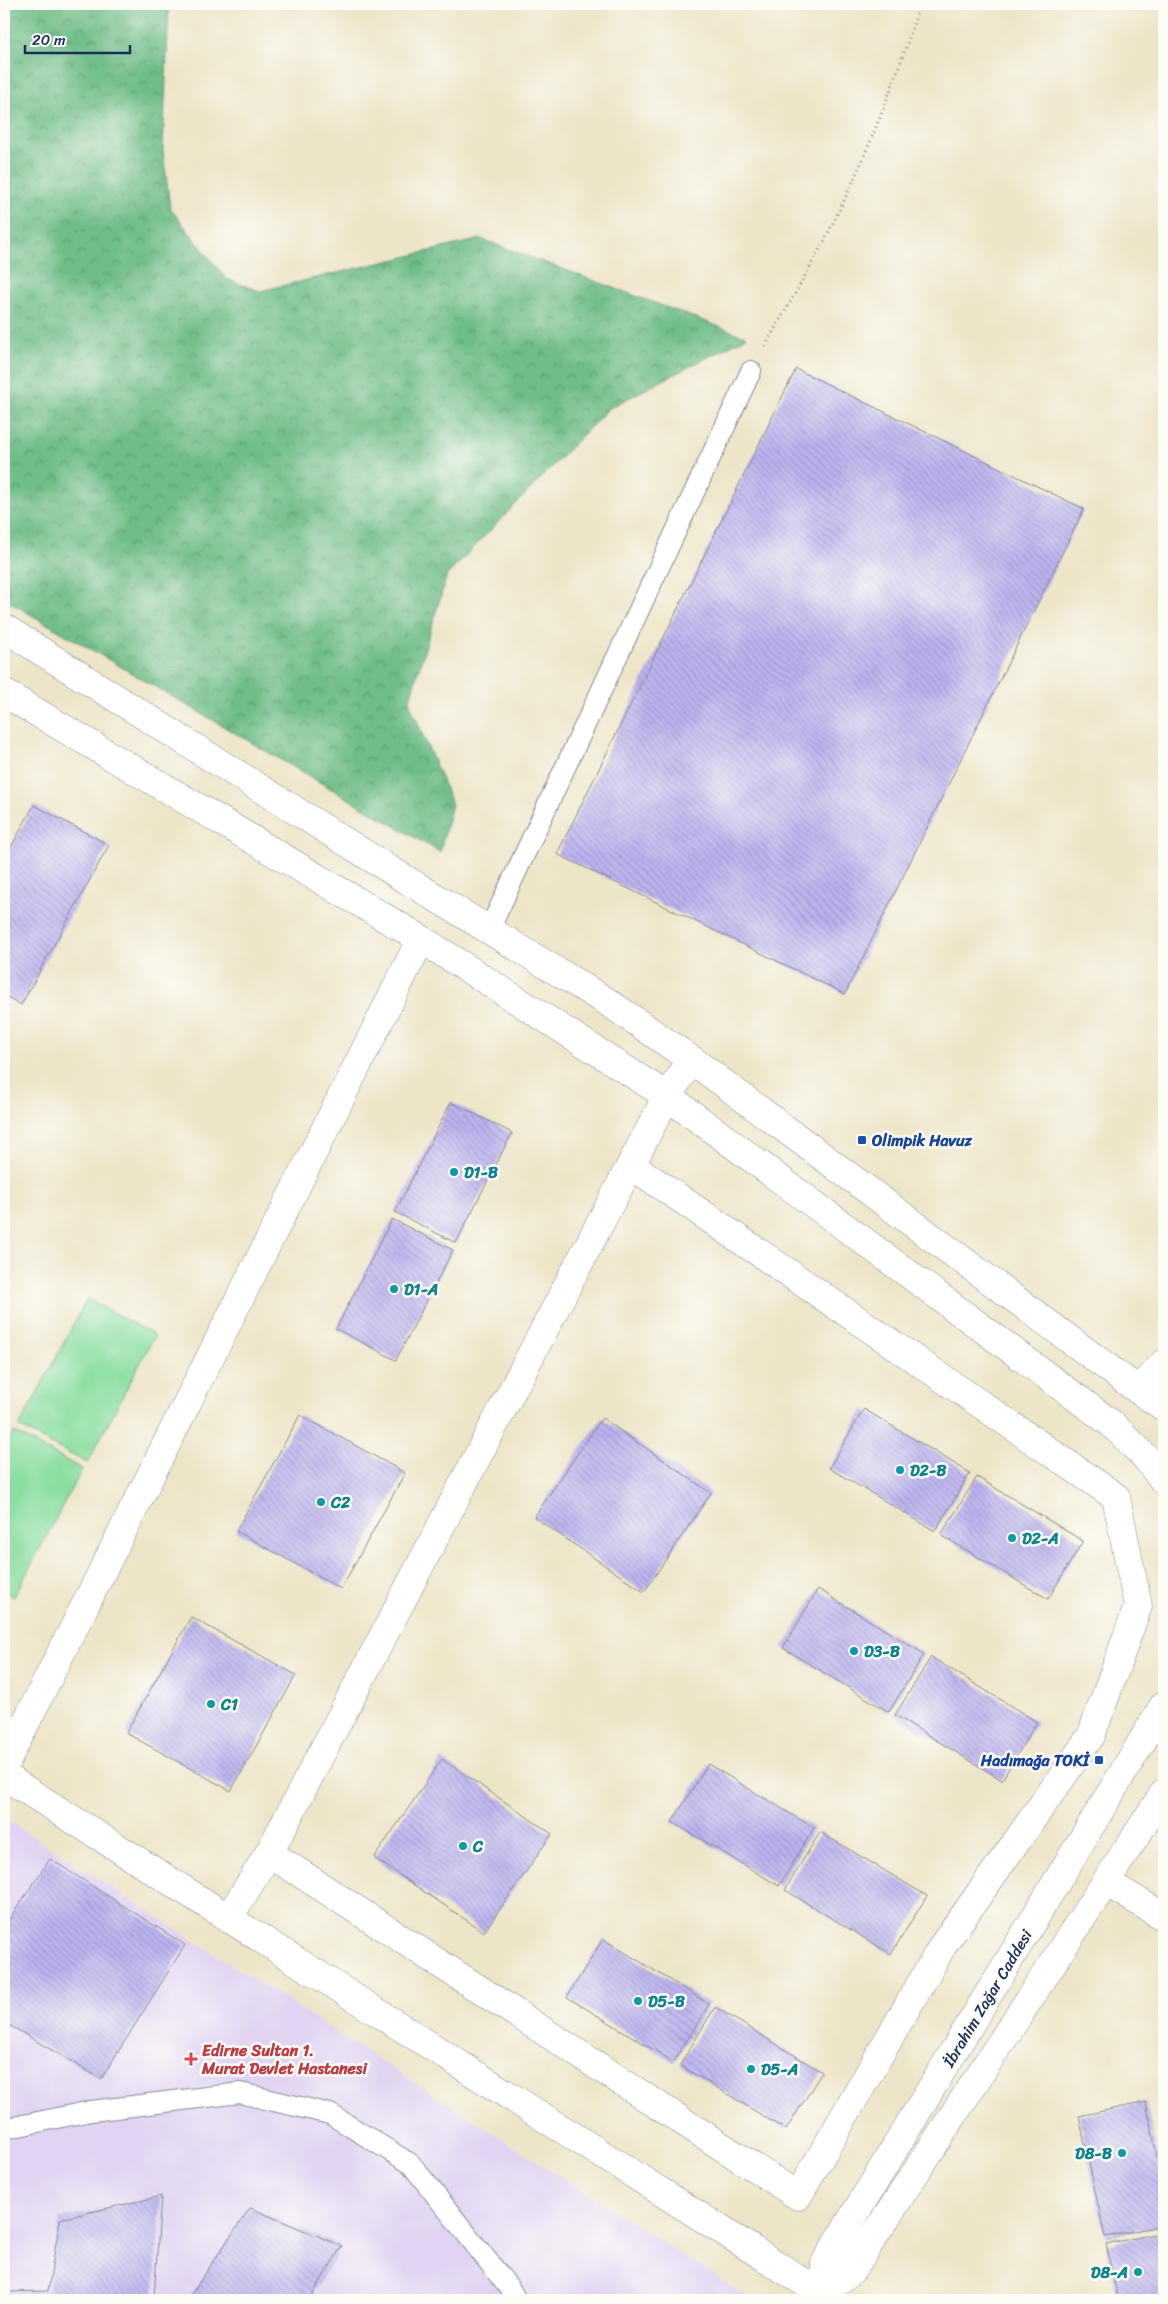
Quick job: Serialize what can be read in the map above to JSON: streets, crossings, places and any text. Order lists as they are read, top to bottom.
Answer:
{
  "streets": {
    "street": ["İbrahim Zağar Caddesi"]
  },
  "places": {
    "transit": ["Olimpik Havuz", "Hadımağa TOKİ"],
    "other": [
      "D1-B",
      "D1-A",
      "D2-B",
      "C2",
      "D2-A",
      "D3-B",
      "C1",
      "C",
      "D5-B",
      "D5-A",
      "D8-B",
      "D8-A"
    ],
    "health": ["Edirne Sultan 1. Murat Devlet Hastanesi"]
  },
  "scale_bar": "20 m"
}
